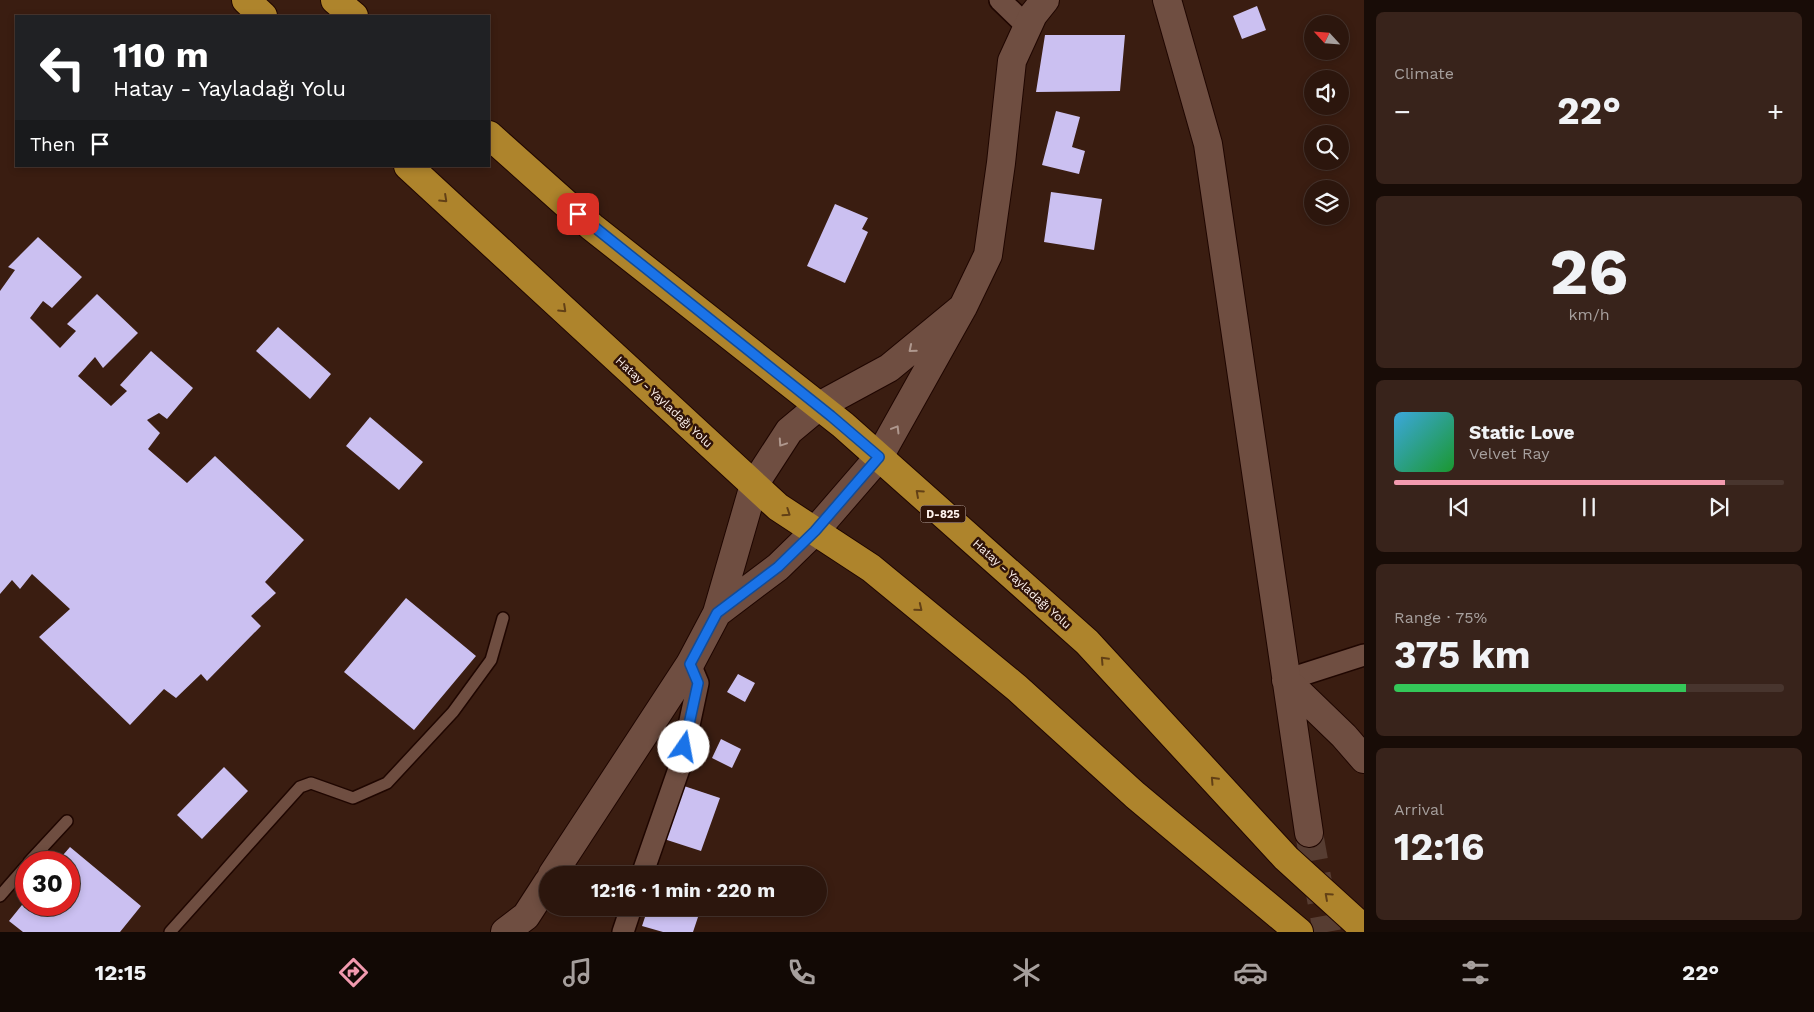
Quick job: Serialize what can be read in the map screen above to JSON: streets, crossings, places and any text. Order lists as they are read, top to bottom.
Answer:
{
  "streets": {
    "highway": ["Hatay - Yayladağı Yolu", "D-825"]
  },
  "north": "top left",
  "page": {
    "tile": [
      "Climate",
      ["26", "km/h"],
      ["Range · 75%", "375 km"],
      ["Arrival", "12:16"]
    ],
    "turn": ["110 m", "Hatay - Yayladağı Yolu"],
    "heat": ["−", "22°", "+"],
    "then": "Then",
    "song": ["Static Love", "Velvet Ray"],
    "limit": "30",
    "trip": "12:16 · 1 min · 220 m",
    "tabs": ["12:15", "22°"]
  }
}
